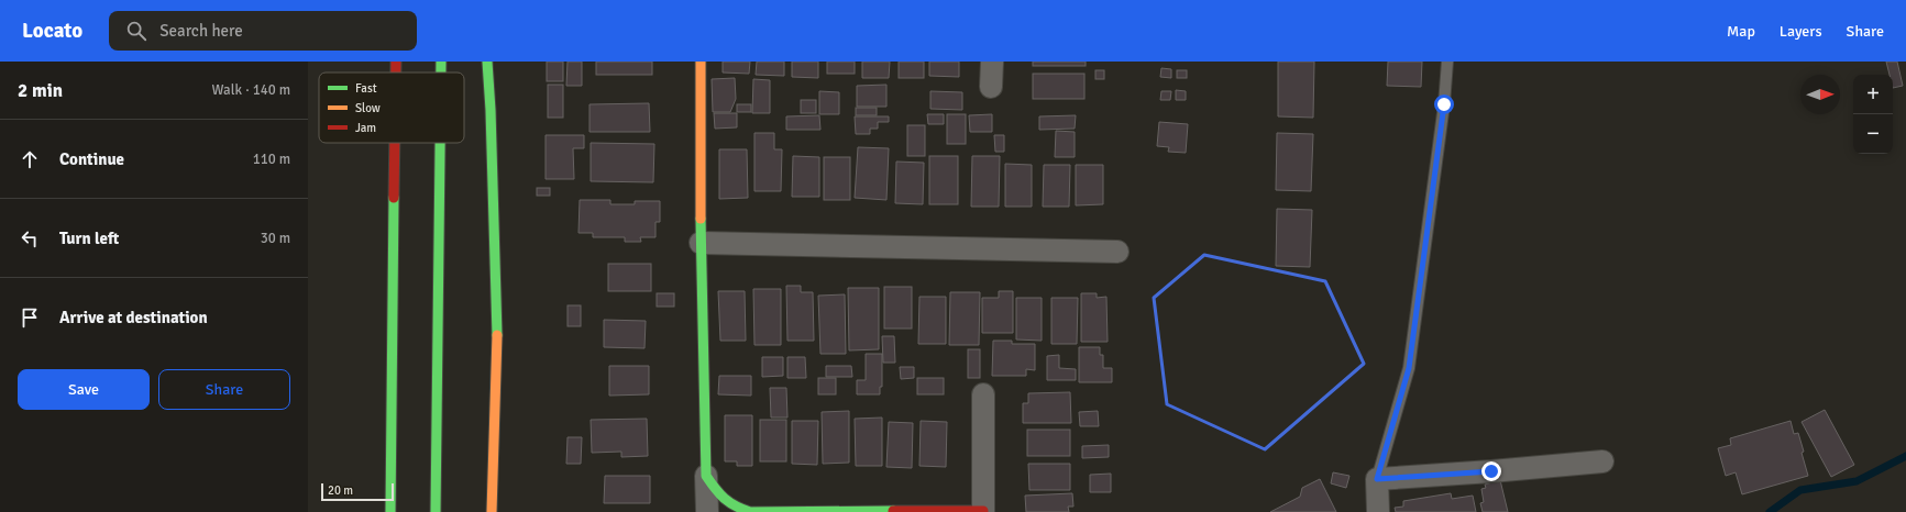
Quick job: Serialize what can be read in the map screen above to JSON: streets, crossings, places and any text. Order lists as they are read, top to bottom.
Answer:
{
  "legend": ["Fast", "Slow", "Jam"],
  "scale_bar": "20 m",
  "north": "right",
  "page": {
    "header": "Locato",
    "search": "Search here",
    "nav": ["Map", "Layers", "Share"],
    "heading": ["2 min", "Walk · 140 m"],
    "map_buttons": ["+", "−"],
    "list": [
      ["Continue", "110 m"],
      ["Turn left", "30 m"],
      "Arrive at destination"
    ],
    "buttons": ["Save", "Share"],
    "scale": "20 m"
  }
}
